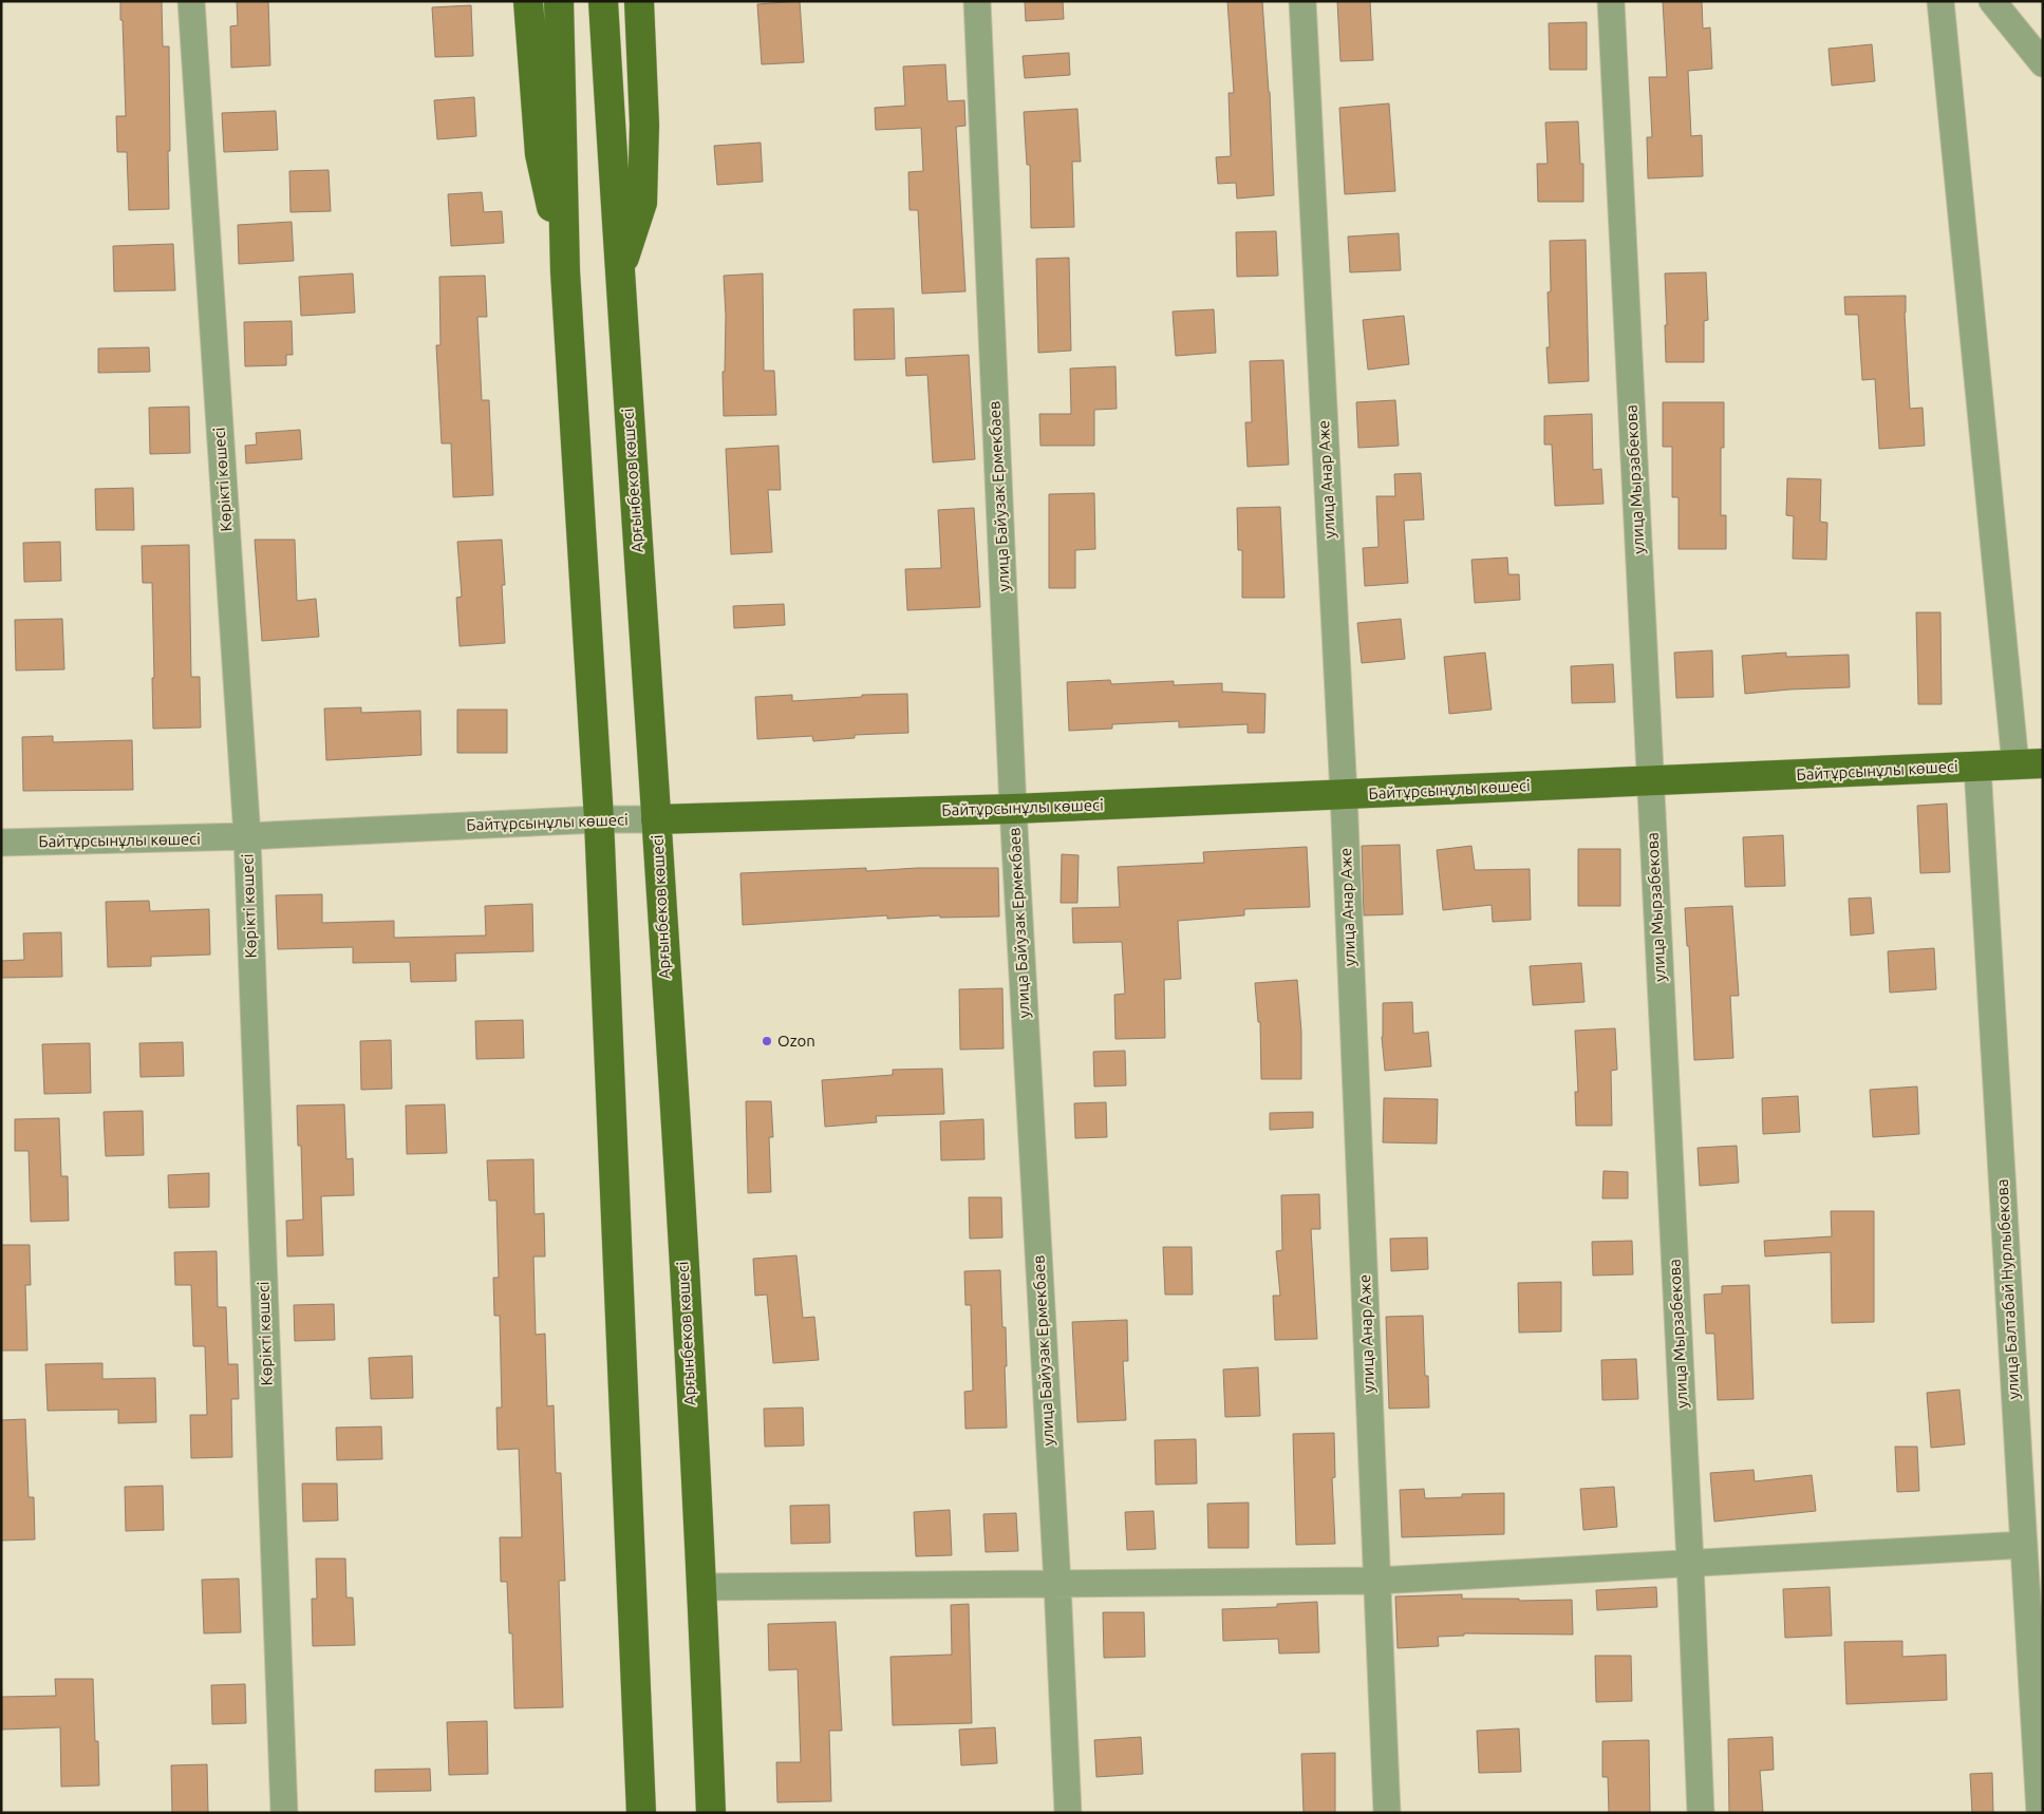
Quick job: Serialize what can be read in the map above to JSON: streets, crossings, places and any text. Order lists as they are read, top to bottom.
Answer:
{
  "streets": {
    "main road": ["Арғынбеков көшесі", "Байтұрсынұлы көшесі"],
    "street": [
      "Көрікті көшесі",
      "улица Анар Аже",
      "улица Мырзабекова",
      "улица Байузак Ермекбаев",
      "улица Балтабай Нурлыбекова"
    ]
  },
  "crossings": [
    ["Көрікті көшесі", "Байтұрсынұлы көшесі"],
    ["улица Анар Аже", "Байтұрсынұлы көшесі"],
    ["улица Мырзабекова", "Байтұрсынұлы көшесі"],
    ["Арғынбеков көшесі", "Байтұрсынұлы көшесі"],
    ["улица Байузак Ермекбаев", "Байтұрсынұлы көшесі"],
    ["Байтұрсынұлы көшесі", "улица Балтабай Нурлыбекова"]
  ],
  "places": ["Ozon"]
}
